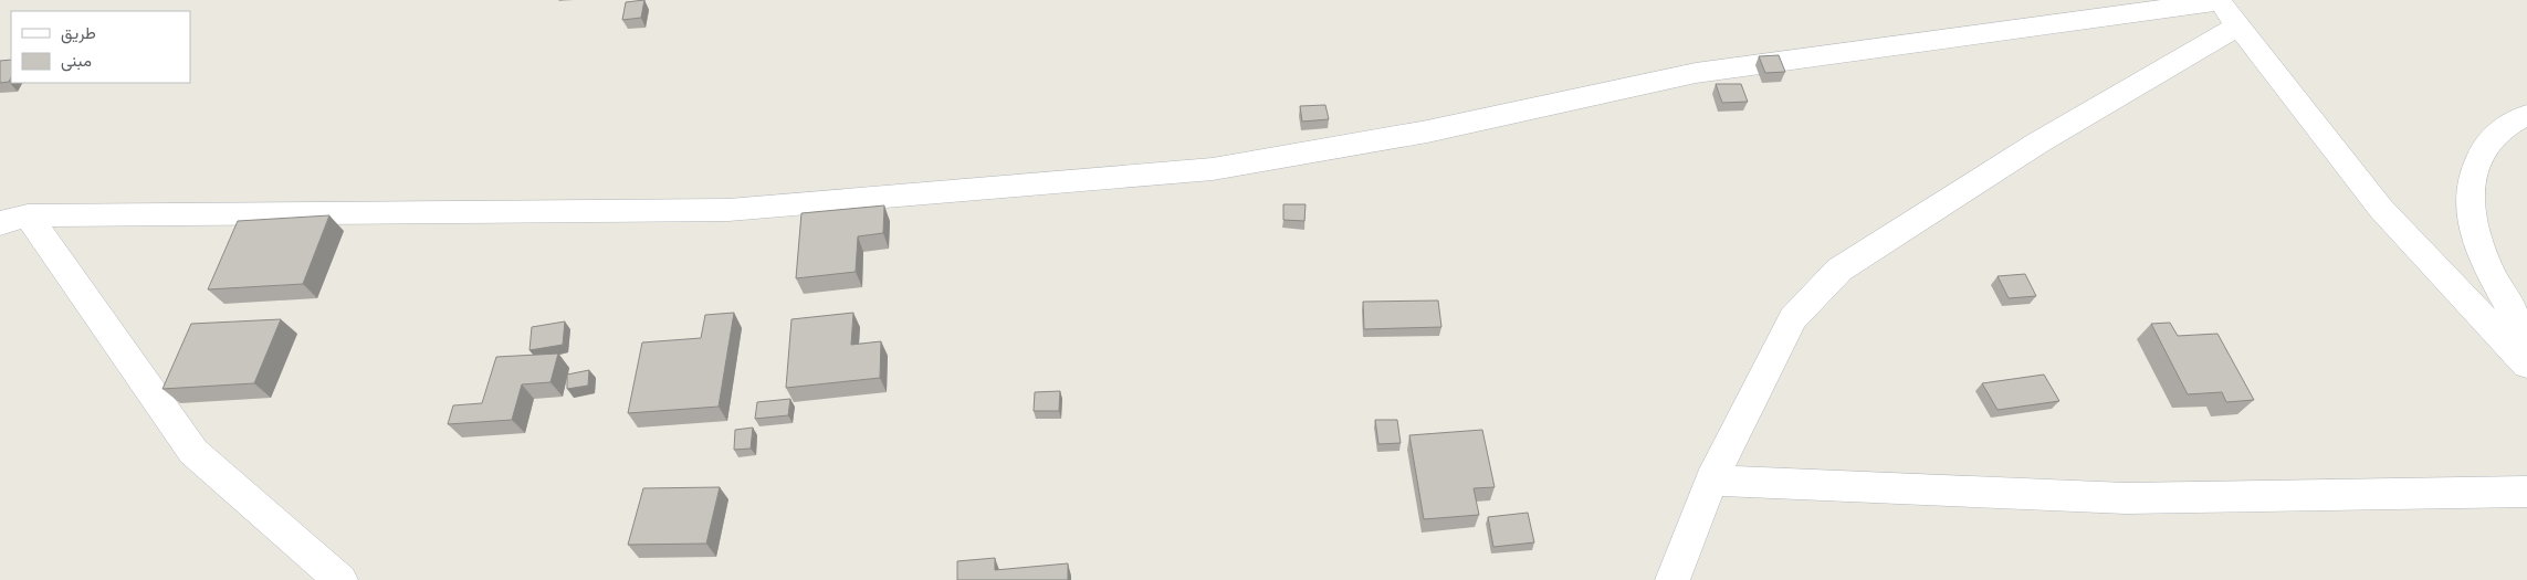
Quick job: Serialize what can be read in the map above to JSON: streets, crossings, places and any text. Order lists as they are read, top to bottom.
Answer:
{
  "legend": ["طريق", "مبنى"]
}
